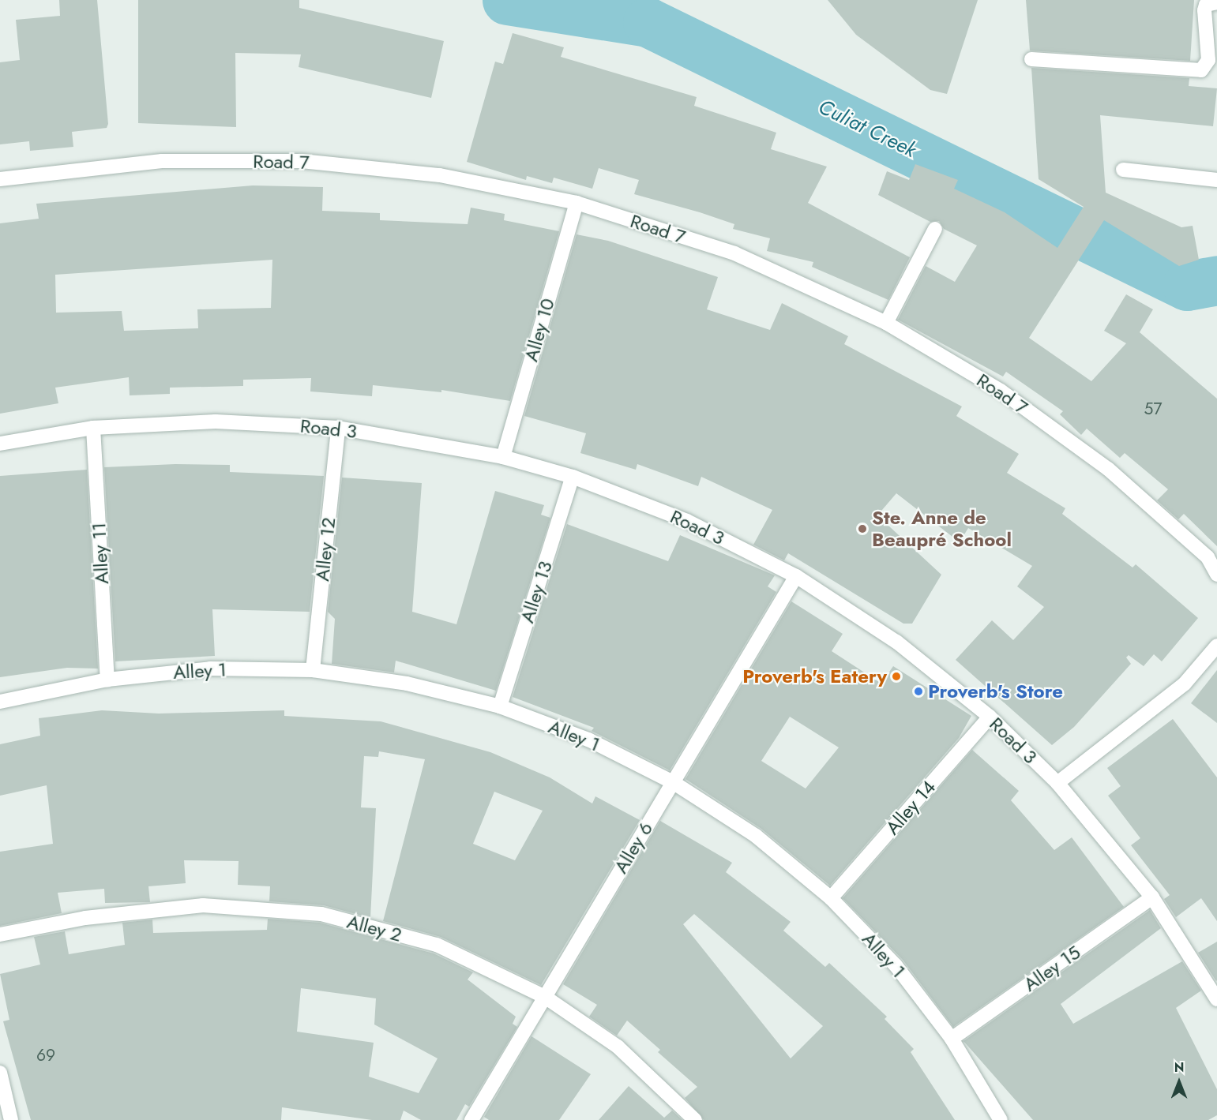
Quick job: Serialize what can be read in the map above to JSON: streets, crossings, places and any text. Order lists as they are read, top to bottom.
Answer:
{
  "streets": {
    "street": [
      "Road 7",
      "Alley 10",
      "Road 3",
      "Alley 12",
      "Alley 11",
      "Alley 13",
      "Alley 1",
      "Alley 14",
      "Alley 6",
      "Alley 2",
      "Alley 15"
    ]
  },
  "crossings": [
    ["Road 7", "Alley 10"],
    ["Alley 10", "Road 3"],
    ["Road 3", "Alley 12"],
    ["Road 3", "Alley 11"],
    ["Road 3", "Alley 13"],
    ["Road 3", "Alley 14"],
    ["Road 3", "Alley 6"],
    ["Road 3", "Alley 15"],
    ["Alley 12", "Alley 1"],
    ["Alley 11", "Alley 1"],
    ["Alley 13", "Alley 1"],
    ["Alley 1", "Alley 14"],
    ["Alley 1", "Alley 6"],
    ["Alley 1", "Alley 15"],
    ["Alley 6", "Alley 2"]
  ],
  "water": ["Culiat Creek"],
  "places": ["Ste. Anne de Beaupré School", "Proverb's Eatery", "Proverb's Store"],
  "house_numbers": ["57", "69"],
  "north": "top"
}
